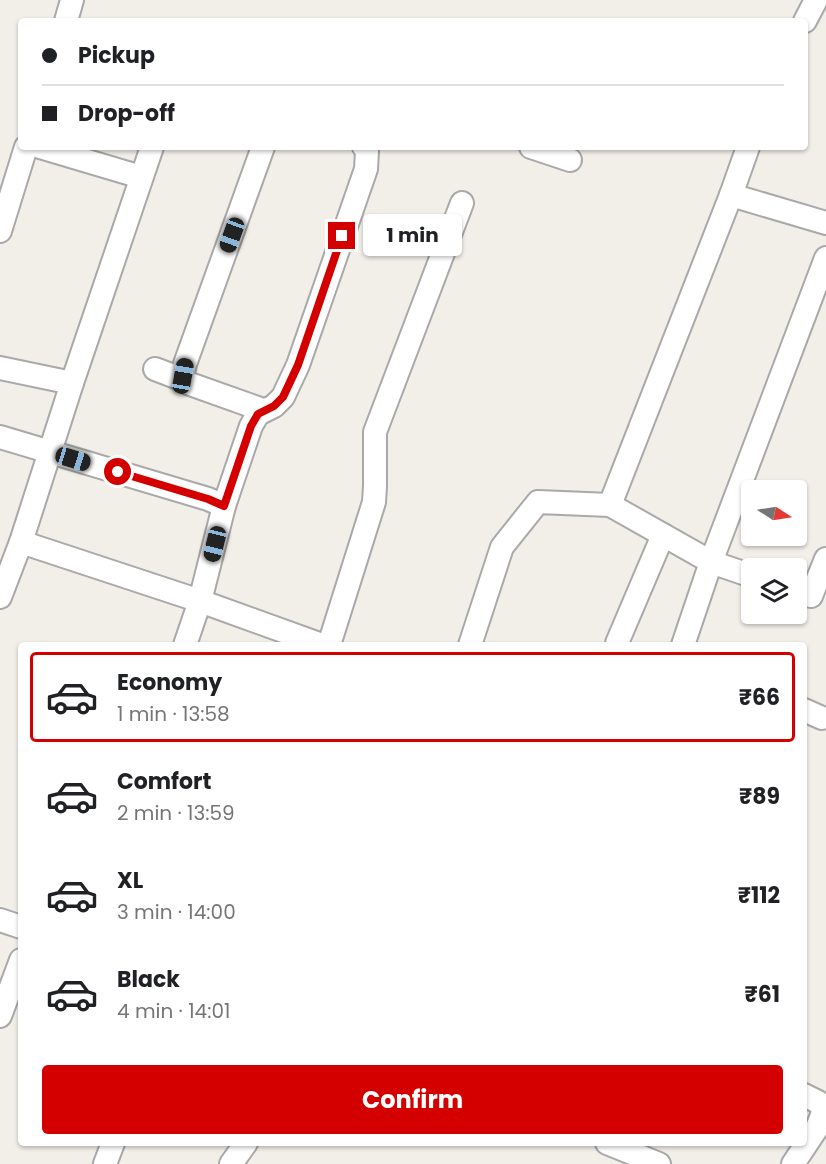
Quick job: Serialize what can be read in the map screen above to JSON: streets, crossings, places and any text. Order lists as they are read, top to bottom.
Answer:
{
  "north": "right",
  "page": {
    "banner": ["Pickup", "Drop-off"],
    "bubble": "1 min",
    "list": [
      {
        "name": "Economy",
        "note": "1 min · 13:58",
        "value": "₹66"
      },
      {
        "name": "Comfort",
        "note": "2 min · 13:59",
        "value": "₹89"
      },
      {
        "name": "XL",
        "note": "3 min · 14:00",
        "value": "₹112"
      },
      {
        "name": "Black",
        "note": "4 min · 14:01",
        "value": "₹61"
      }
    ],
    "buttons": "Confirm"
  }
}
